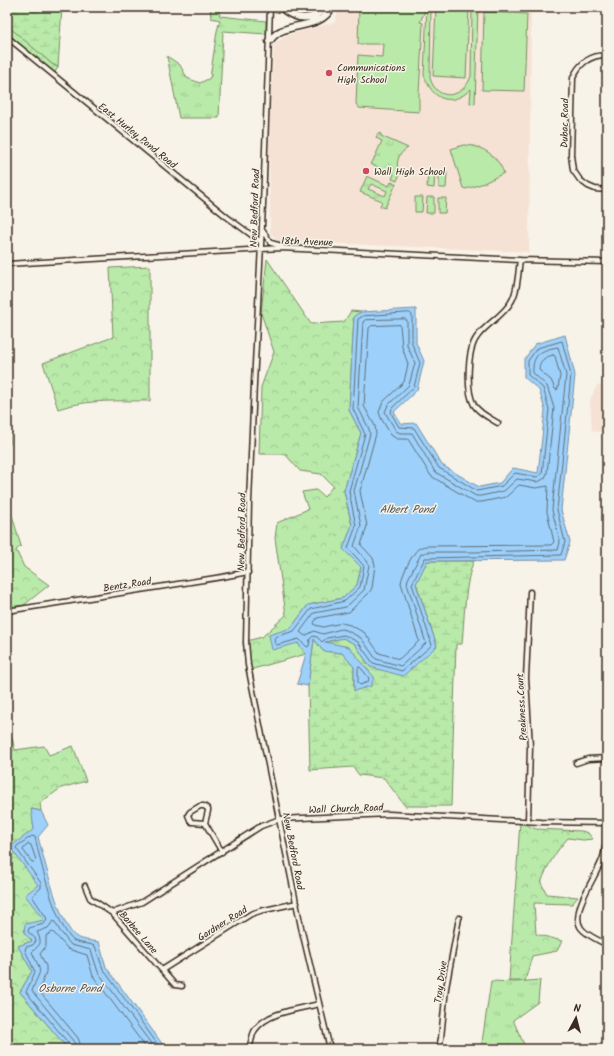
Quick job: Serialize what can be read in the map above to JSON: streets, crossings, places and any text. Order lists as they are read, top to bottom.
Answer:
{
  "streets": {
    "street": [
      "Dubac Road",
      "East Hurley Pond Road",
      "New Bedford Road",
      "18th Avenue",
      "Bentz Road",
      "Preakness Court",
      "Wall Church Road",
      "Gardner Road",
      "Barbee Lane",
      "Troy Drive"
    ]
  },
  "crossings": [
    ["East Hurley Pond Road", "New Bedford Road"],
    ["New Bedford Road", "18th Avenue"],
    ["New Bedford Road", "Bentz Road"],
    ["New Bedford Road", "Wall Church Road"],
    ["New Bedford Road", "Gardner Road"],
    ["Preakness Court", "Wall Church Road"],
    ["Wall Church Road", "Barbee Lane"],
    ["Gardner Road", "Barbee Lane"]
  ],
  "water": ["Albert Pond", "Osborne Pond"],
  "places": ["Communications High School", "Wall High School"],
  "north": "top"
}
